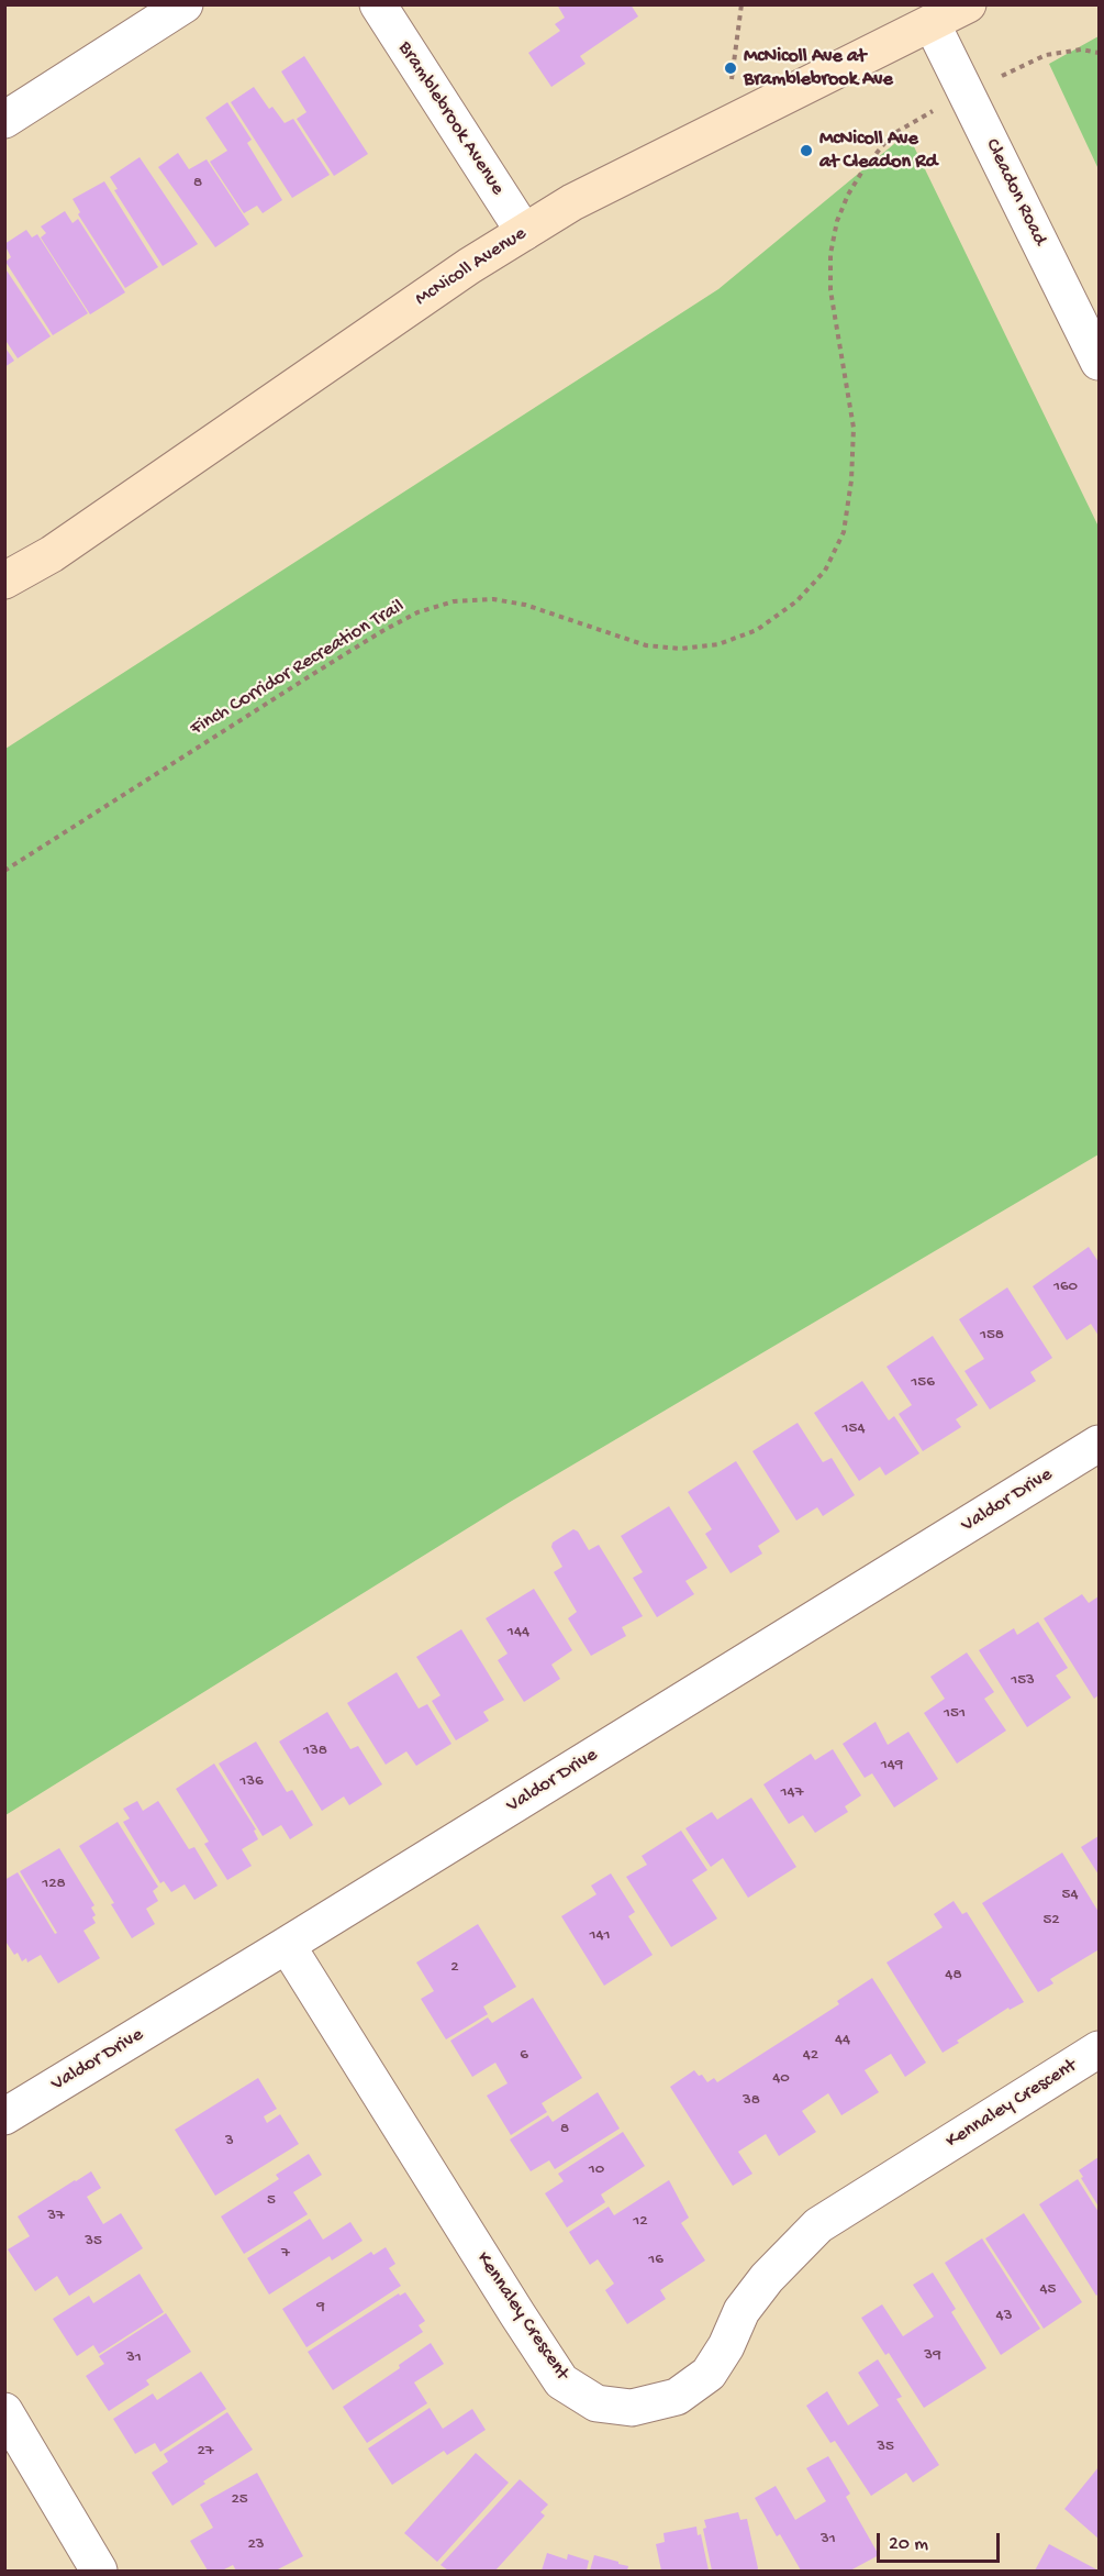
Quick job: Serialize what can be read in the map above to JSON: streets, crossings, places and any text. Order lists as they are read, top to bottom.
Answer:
{
  "streets": {
    "main road": ["McNicoll Avenue"],
    "street": [
      "Bramblebrook Avenue",
      "Cleadon Road",
      "Valdor Drive",
      "Kennaley Crescent"
    ],
    "path": ["Finch Corridor Recreation Trail"]
  },
  "crossings": [
    ["Bramblebrook Avenue", "McNicoll Avenue"],
    ["Cleadon Road", "McNicoll Avenue"],
    ["Valdor Drive", "Kennaley Crescent"]
  ],
  "places": ["McNicoll Ave at Bramblebrook Ave", "McNicoll Ave at Cleadon Rd"],
  "house_numbers": [
    "8",
    "160",
    "158",
    "156",
    "154",
    "144",
    "153",
    "151",
    "138",
    "149",
    "136",
    "147",
    "128",
    "54",
    "52",
    "141",
    "2",
    "48",
    "44",
    "6",
    "42",
    "40",
    "38",
    "8",
    "3",
    "10",
    "5",
    "37",
    "12",
    "35",
    "7",
    "16",
    "45",
    "9",
    "43",
    "39",
    "31",
    "35",
    "27",
    "25",
    "31",
    "23"
  ],
  "scale_bar": "20 m"
}
